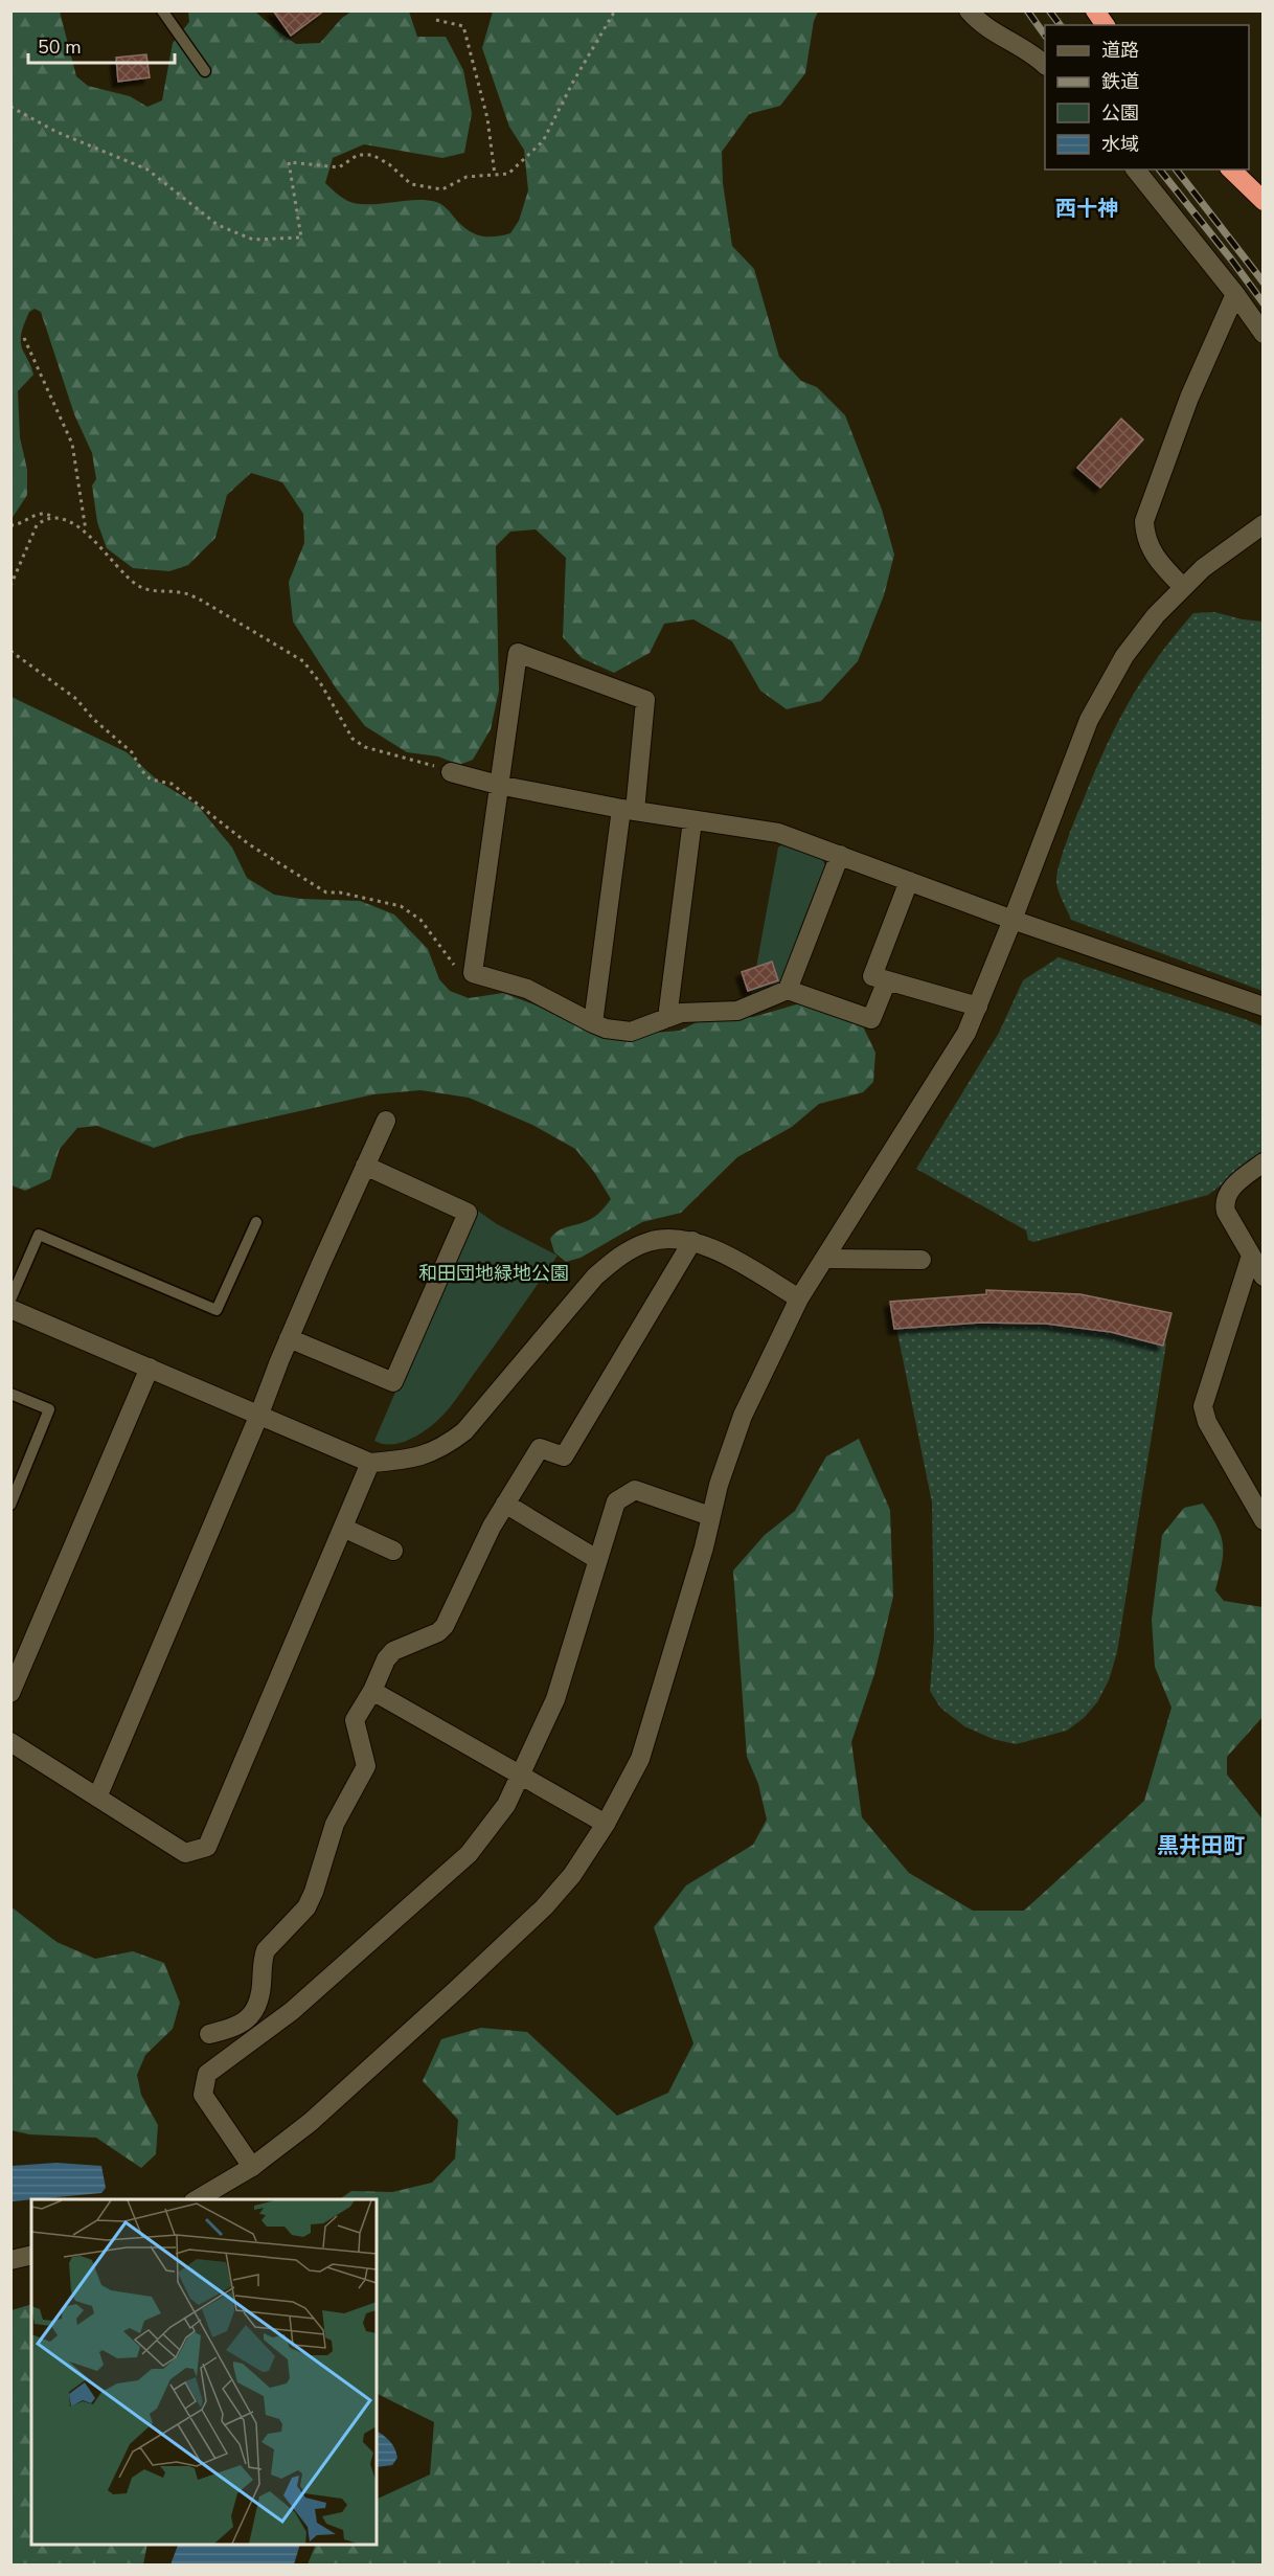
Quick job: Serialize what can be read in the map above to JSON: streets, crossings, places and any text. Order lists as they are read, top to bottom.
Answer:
{
  "districts": ["西十神", "黒井田町"],
  "parks": ["和田団地緑地公園"],
  "legend": [
    "道路",
    "鉄道",
    "公園",
    "水域"
  ],
  "scale_bar": "50 m"
}
